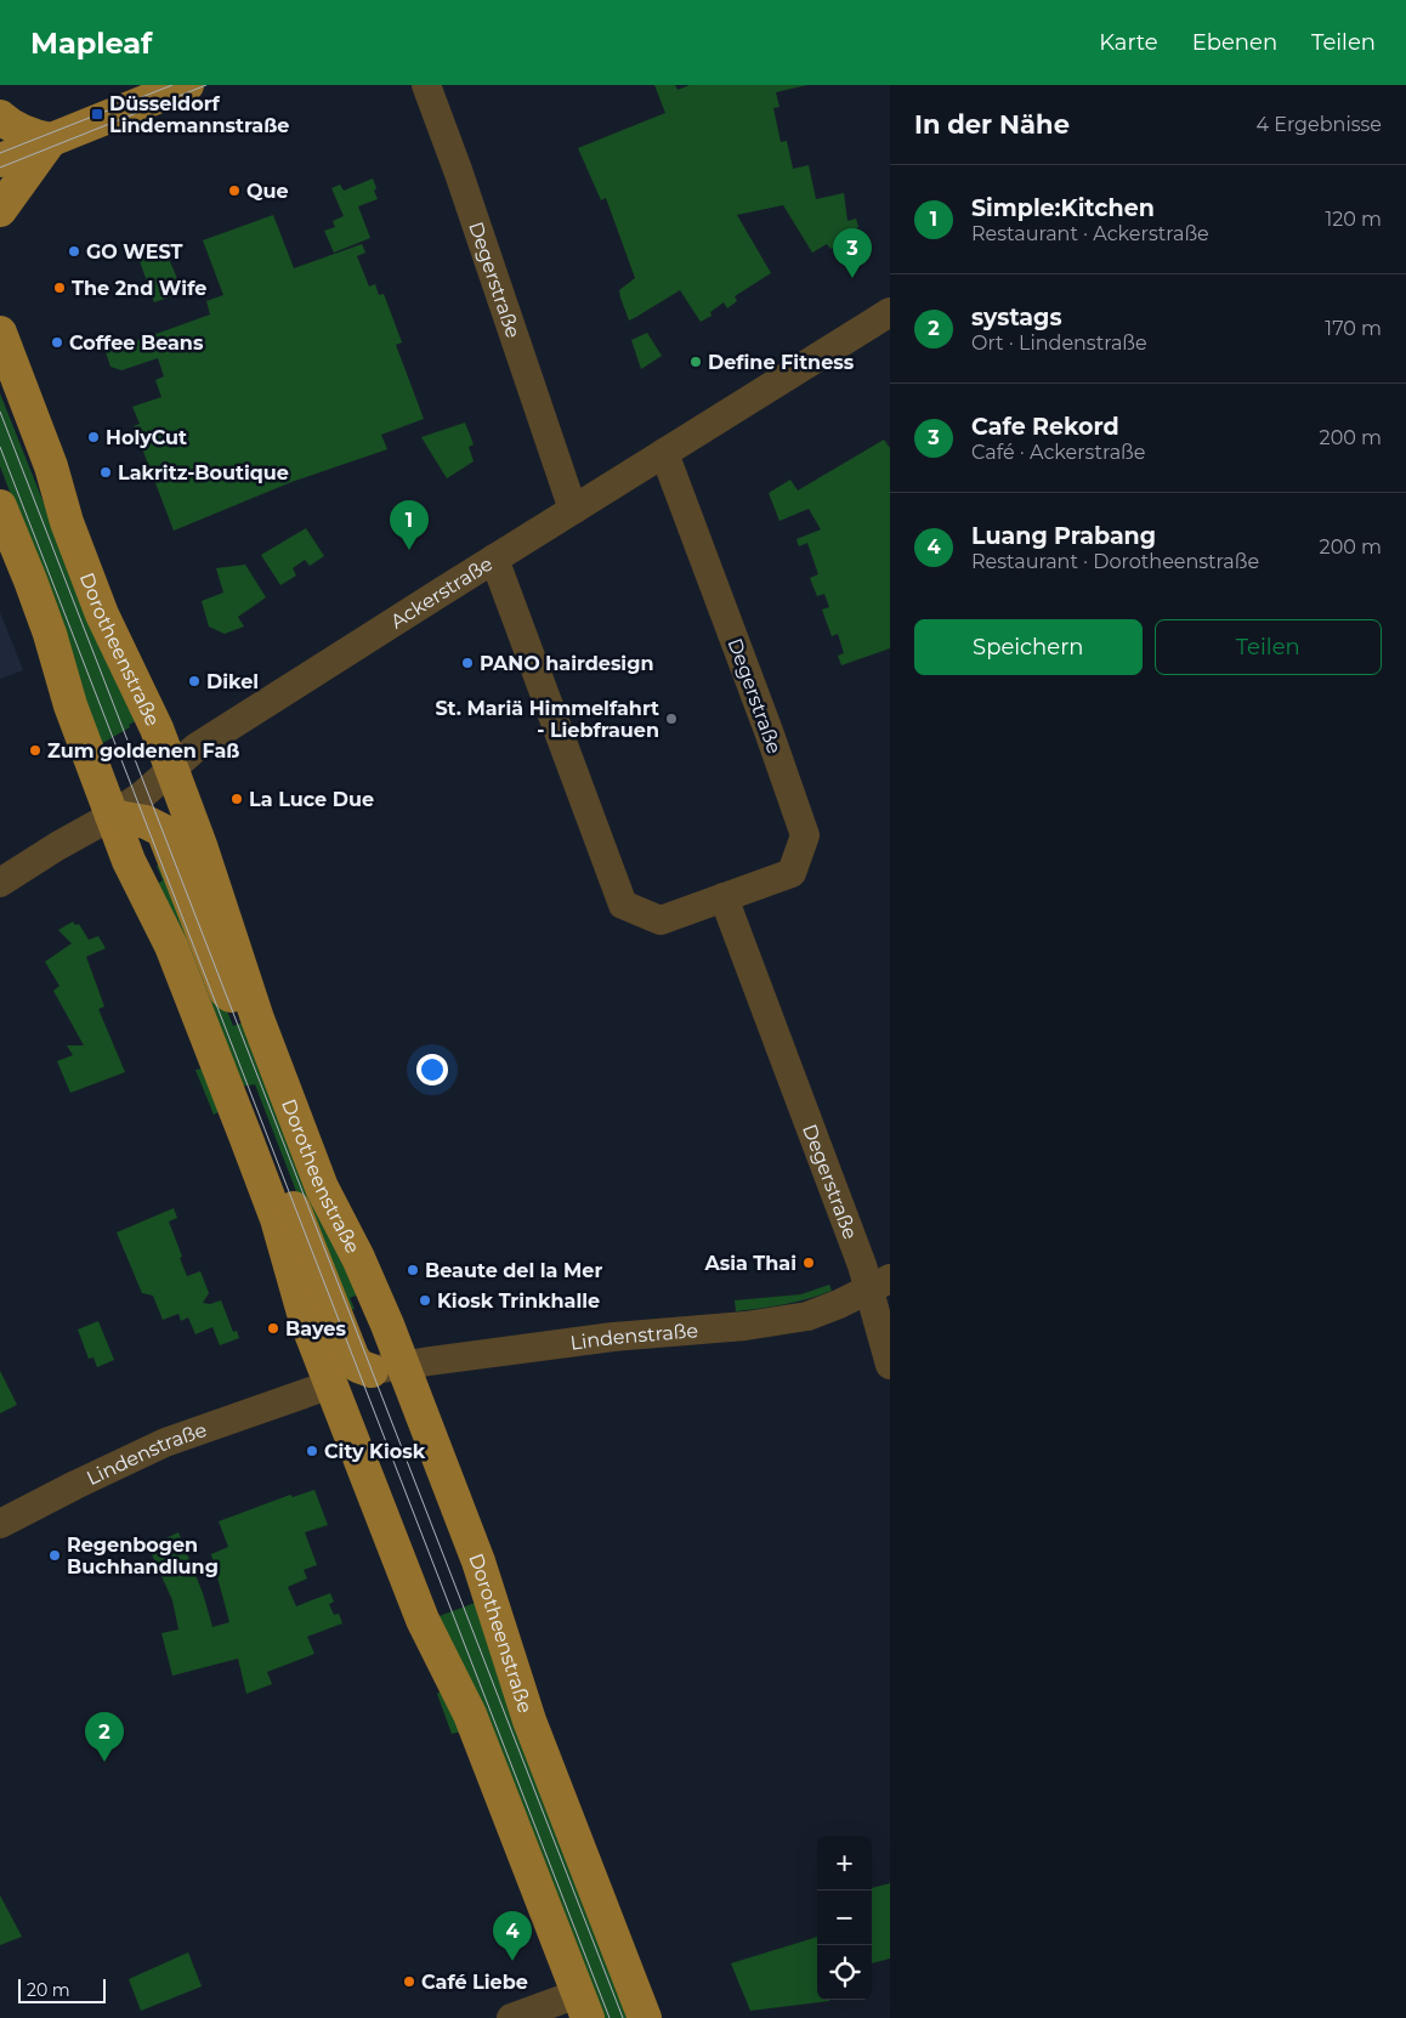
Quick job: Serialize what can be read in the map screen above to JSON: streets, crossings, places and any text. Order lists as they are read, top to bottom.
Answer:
{
  "streets": {
    "main road": ["Dorotheenstraße"],
    "street": ["Degerstraße", "Ackerstraße", "Lindenstraße"]
  },
  "crossings": [
    ["Degerstraße", "Ackerstraße"],
    ["Degerstraße", "Lindenstraße"],
    ["Ackerstraße", "Dorotheenstraße"],
    ["Dorotheenstraße", "Lindenstraße"]
  ],
  "places": {
    "transit": ["Düsseldorf Lindemannstraße"],
    "other": [
      "Que",
      "GO WEST",
      "The 2nd Wife",
      "Coffee Beans",
      "Define Fitness",
      "HolyCut",
      "Lakritz-Boutique",
      "PANO hairdesign",
      "Dikel",
      "St. Mariä Himmelfahrt - Liebfrauen",
      "Zum goldenen Faß",
      "La Luce Due",
      "Asia Thai",
      "Beaute del la Mer",
      "Kiosk Trinkhalle",
      "Bayes",
      "City Kiosk",
      "Regenbogen Buchhandlung",
      "Café Liebe"
    ]
  },
  "scale_bar": "20 m",
  "page": {
    "header": "Mapleaf",
    "nav": ["Karte", "Ebenen", "Teilen"],
    "heading": ["In der Nähe", "4 Ergebnisse"],
    "list": [
      {
        "mark": "1",
        "name": "Simple:Kitchen",
        "note": "Restaurant · Ackerstraße",
        "value": "120 m"
      },
      {
        "mark": "2",
        "name": "systags",
        "note": "Ort · Lindenstraße",
        "value": "170 m"
      },
      {
        "mark": "3",
        "name": "Cafe Rekord",
        "note": "Café · Ackerstraße",
        "value": "200 m"
      },
      {
        "mark": "4",
        "name": "Luang Prabang",
        "note": "Restaurant · Dorotheenstraße",
        "value": "200 m"
      }
    ],
    "pins": [
      "3",
      "1",
      "2",
      "4"
    ],
    "buttons": ["Speichern", "Teilen"],
    "map_buttons": ["+", "−"],
    "scale": "20 m"
  }
}
